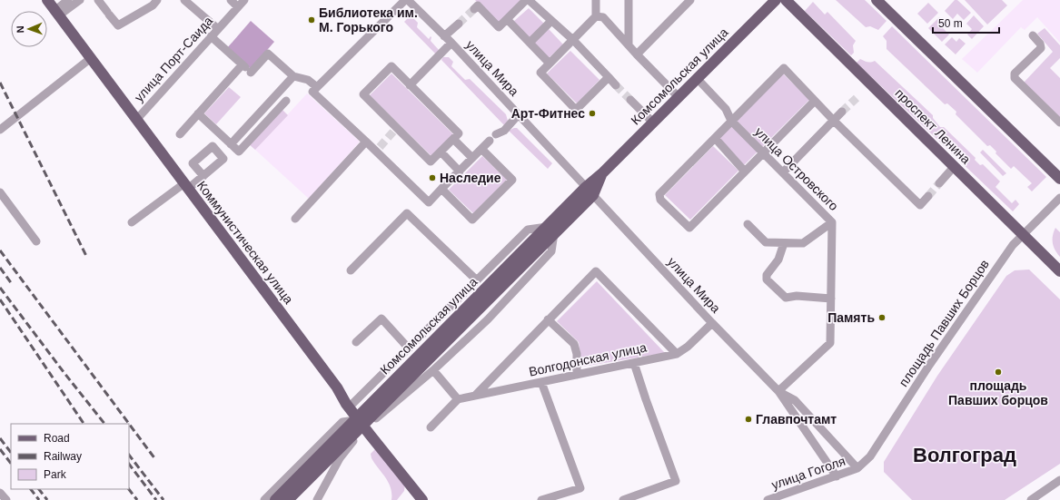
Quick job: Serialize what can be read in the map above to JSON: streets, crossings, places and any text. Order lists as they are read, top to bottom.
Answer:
{
  "streets": {
    "main road": ["Комсомольская улица", "проспект Ленина", "Коммунистическая улица"],
    "street": [
      "улица Порт-Саида",
      "улица Мира",
      "улица Островского",
      "площадь Павших Борцов",
      "Волгодонская улица",
      "улица Гоголя"
    ]
  },
  "crossings": [
    ["улица Порт-Саида", "Коммунистическая улица"],
    ["улица Мира", "Комсомольская улица"],
    ["улица Мира", "улица Островского"],
    ["улица Мира", "площадь Павших Борцов"],
    ["улица Мира", "Волгодонская улица"],
    ["улица Мира", "улица Гоголя"],
    ["Комсомольская улица", "улица Островского"],
    ["проспект Ленина", "площадь Павших Борцов"],
    ["площадь Павших Борцов", "улица Гоголя"]
  ],
  "districts": ["Волгоград"],
  "places": [
    "Библиотека им. М. Горького",
    "Арт-Фитнес",
    "Наследие",
    "Память",
    "площадь Павших борцов",
    "Главпочтамт"
  ],
  "legend": ["Road", "Railway", "Park"],
  "scale_bar": "50 m",
  "north": "left"
}
